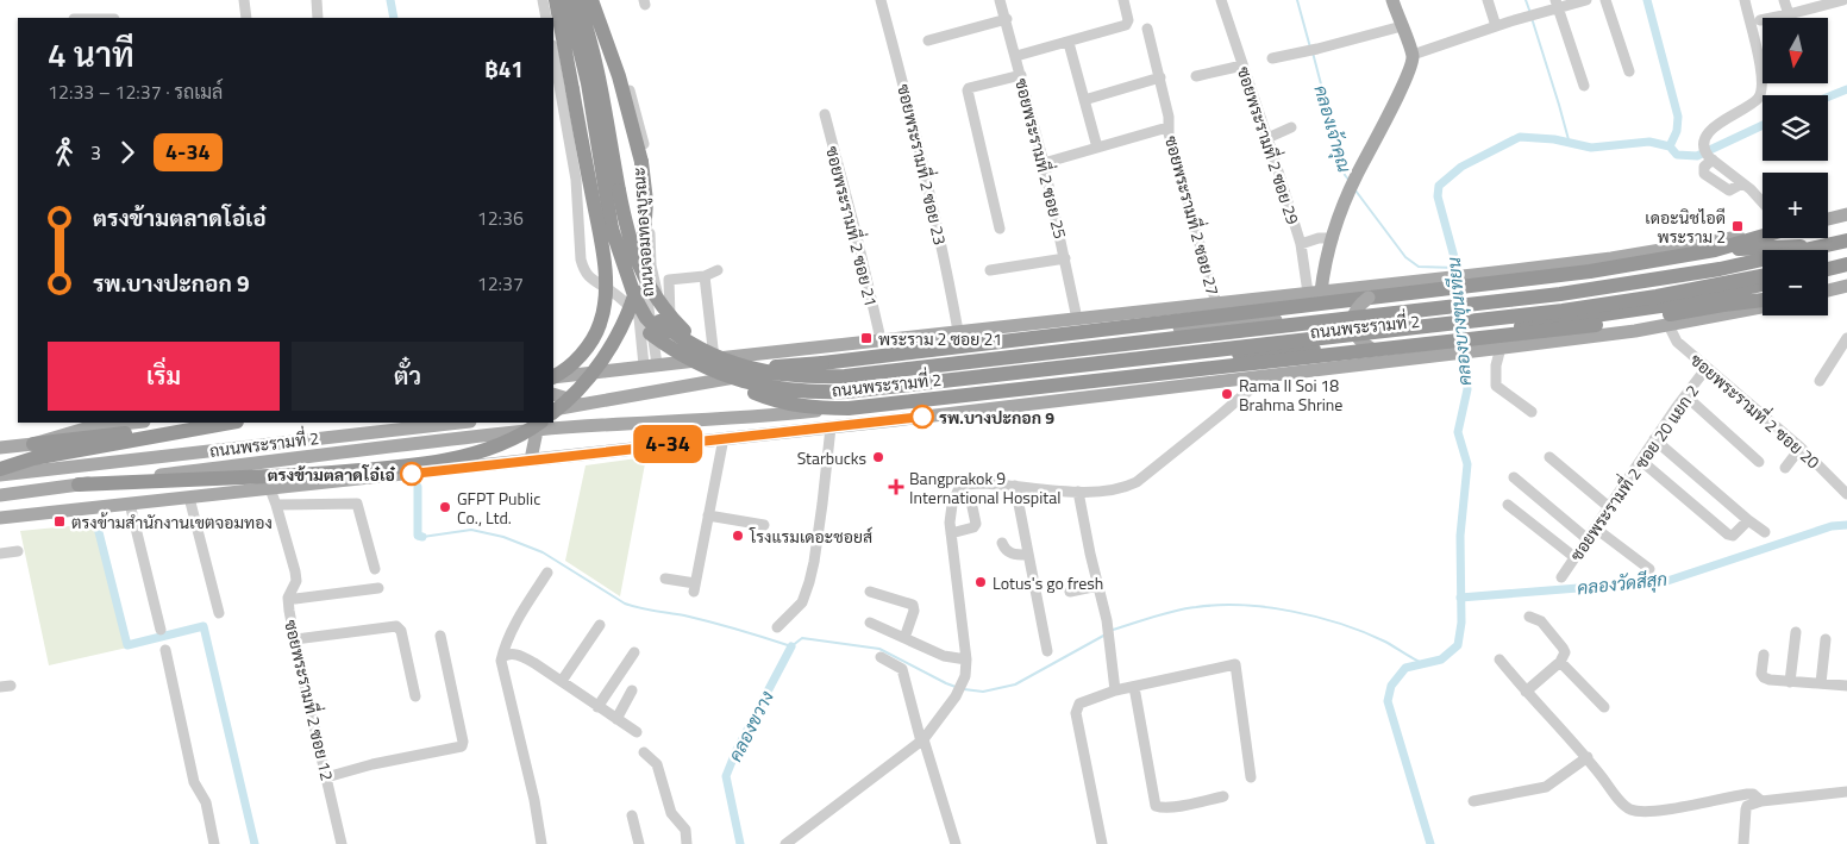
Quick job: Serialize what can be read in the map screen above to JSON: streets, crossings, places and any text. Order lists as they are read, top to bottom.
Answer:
{
  "streets": {
    "highway": ["ถนนพระรามที่ 2"],
    "street": [
      "ซอยพระรามที่ 2 ซอย 29",
      "ซอยพระรามที่ 2 ซอย 25",
      "ซอยพระรามที่ 2 ซอย 23",
      "ซอยพระรามที่ 2 ซอย 27",
      "ซอยพระรามที่ 2 ซอย 21",
      "ถนนจอมทองบูรณะ",
      "ซอยพระรามที่ 2 ซอย 20",
      "ซอยพระรามที่ 2 ซอย 20 แยก 2",
      "ซอยพระรามที่ 2 ซอย 12"
    ]
  },
  "crossings": [
    ["ซอยพระรามที่ 2 ซอย 20", "ซอยพระรามที่ 2 ซอย 20 แยก 2"]
  ],
  "water": [
    "คลองเจ้าคุณ",
    "คลองบางขุนเทียน",
    "คลองวัดสีสุก",
    "คลองขวาง"
  ],
  "places": {
    "transit": ["เดอะนิชไอดี พระราม 2", "พระราม 2 ซอย 21", "ตรงข้ามสำนักงานเขตจอมทอง"],
    "other": [
      "Rama II Soi 18 Brahma Shrine",
      "รพ.บางปะกอก 9",
      "Starbucks",
      "ตรงข้ามตลาดโอ๋เอ๋",
      "GFPT Public Co., Ltd.",
      "โรงแรมเดอะชอยส์",
      "Lotus's go fresh"
    ],
    "health": ["Bangprakok 9 International Hospital"]
  },
  "lines": ["bus line 4-34"],
  "north": "bottom",
  "page": {
    "on_map": "4-34",
    "map_buttons": ["+", "−"],
    "heading": ["4 นาที", "12:33 – 12:37 · รถเมล์", "฿41"],
    "legs": ["3", "4-34"],
    "list": [
      {
        "name": "ตรงข้ามตลาดโอ๋เอ๋",
        "value": "12:36"
      },
      {
        "name": "รพ.บางปะกอก 9",
        "value": "12:37"
      }
    ],
    "buttons": ["เริ่ม", "ตั๋ว"]
  }
}
